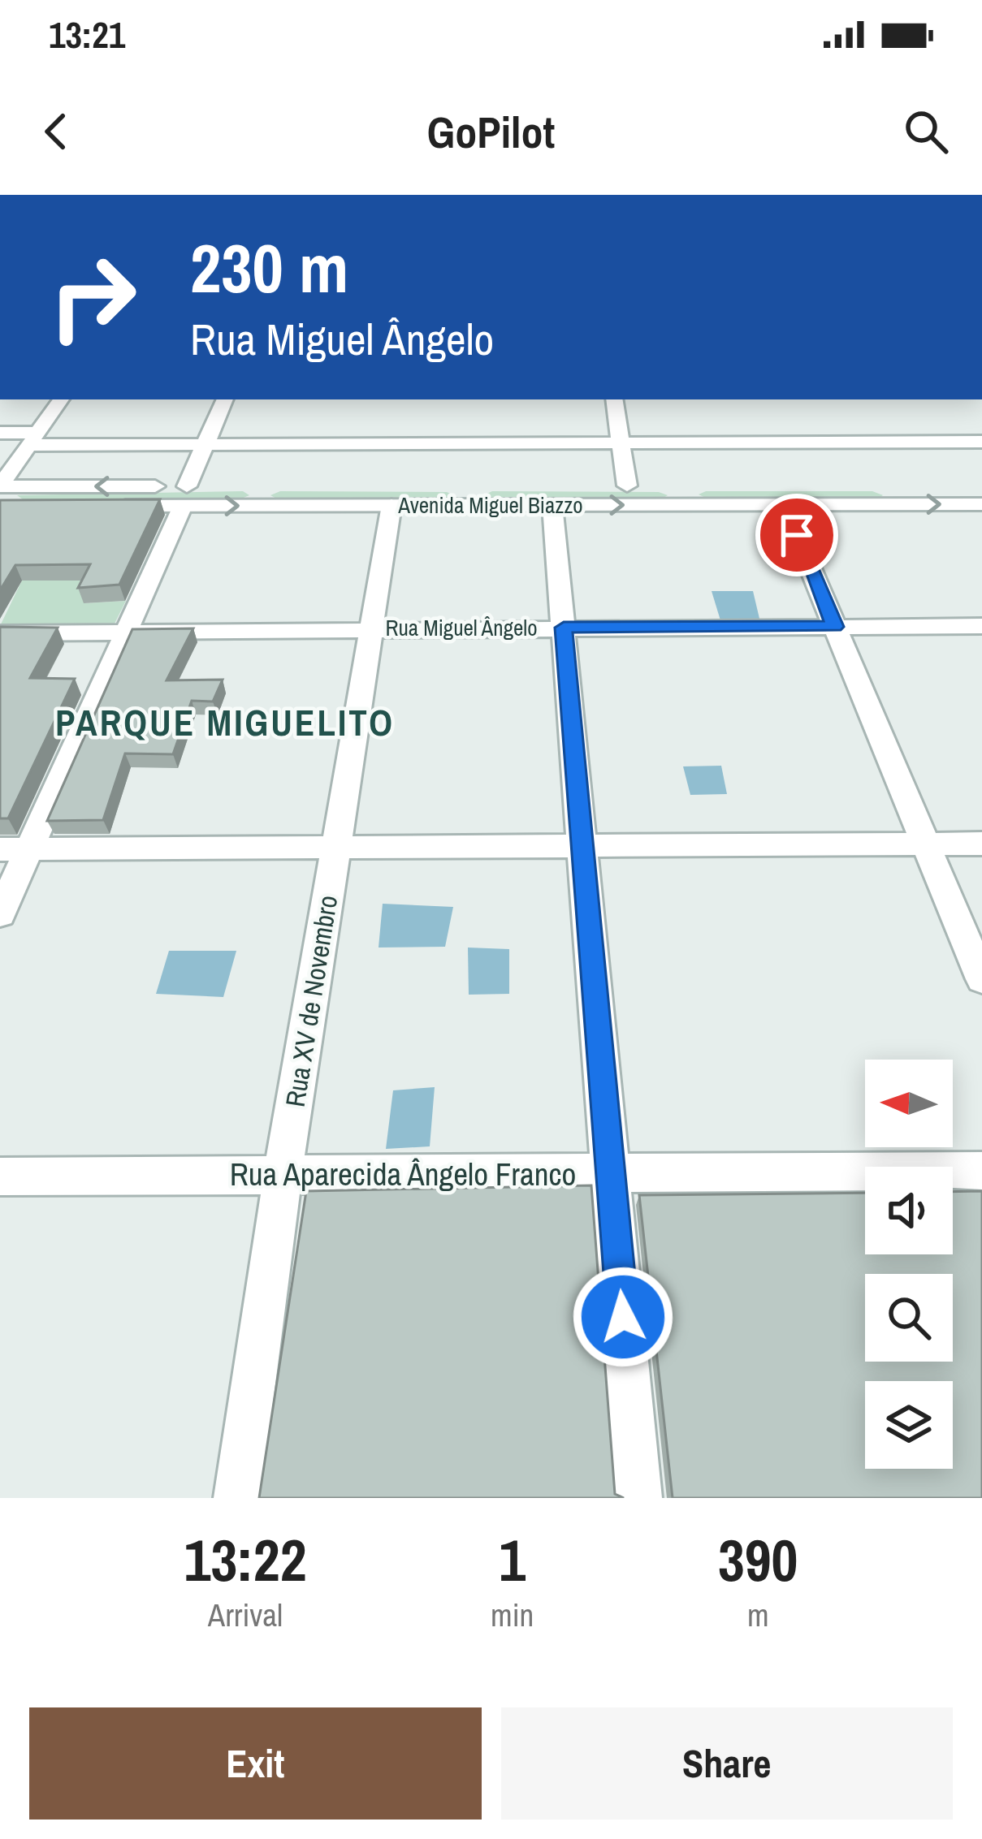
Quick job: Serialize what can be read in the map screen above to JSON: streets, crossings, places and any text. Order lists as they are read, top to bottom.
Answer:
{
  "streets": {
    "street": [
      "Avenida Miguel Biazzo",
      "Rua Miguel Ângelo",
      "Rua XV de Novembro",
      "Rua Aparecida Ângelo Franco"
    ]
  },
  "crossings": [
    ["Avenida Miguel Biazzo", "Rua XV de Novembro"],
    ["Rua Miguel Ângelo", "Rua XV de Novembro"],
    ["Rua XV de Novembro", "Rua Aparecida Ângelo Franco"]
  ],
  "districts": ["PARQUE MIGUELITO"],
  "north": "left",
  "page": {
    "status": "13:21",
    "header": "GoPilot",
    "turn": ["230 m", "Rua Miguel Ângelo"],
    "eta": [
      "13:22",
      "Arrival",
      "1",
      "min",
      "390",
      "m"
    ],
    "buttons": ["Exit", "Share"]
  }
}
